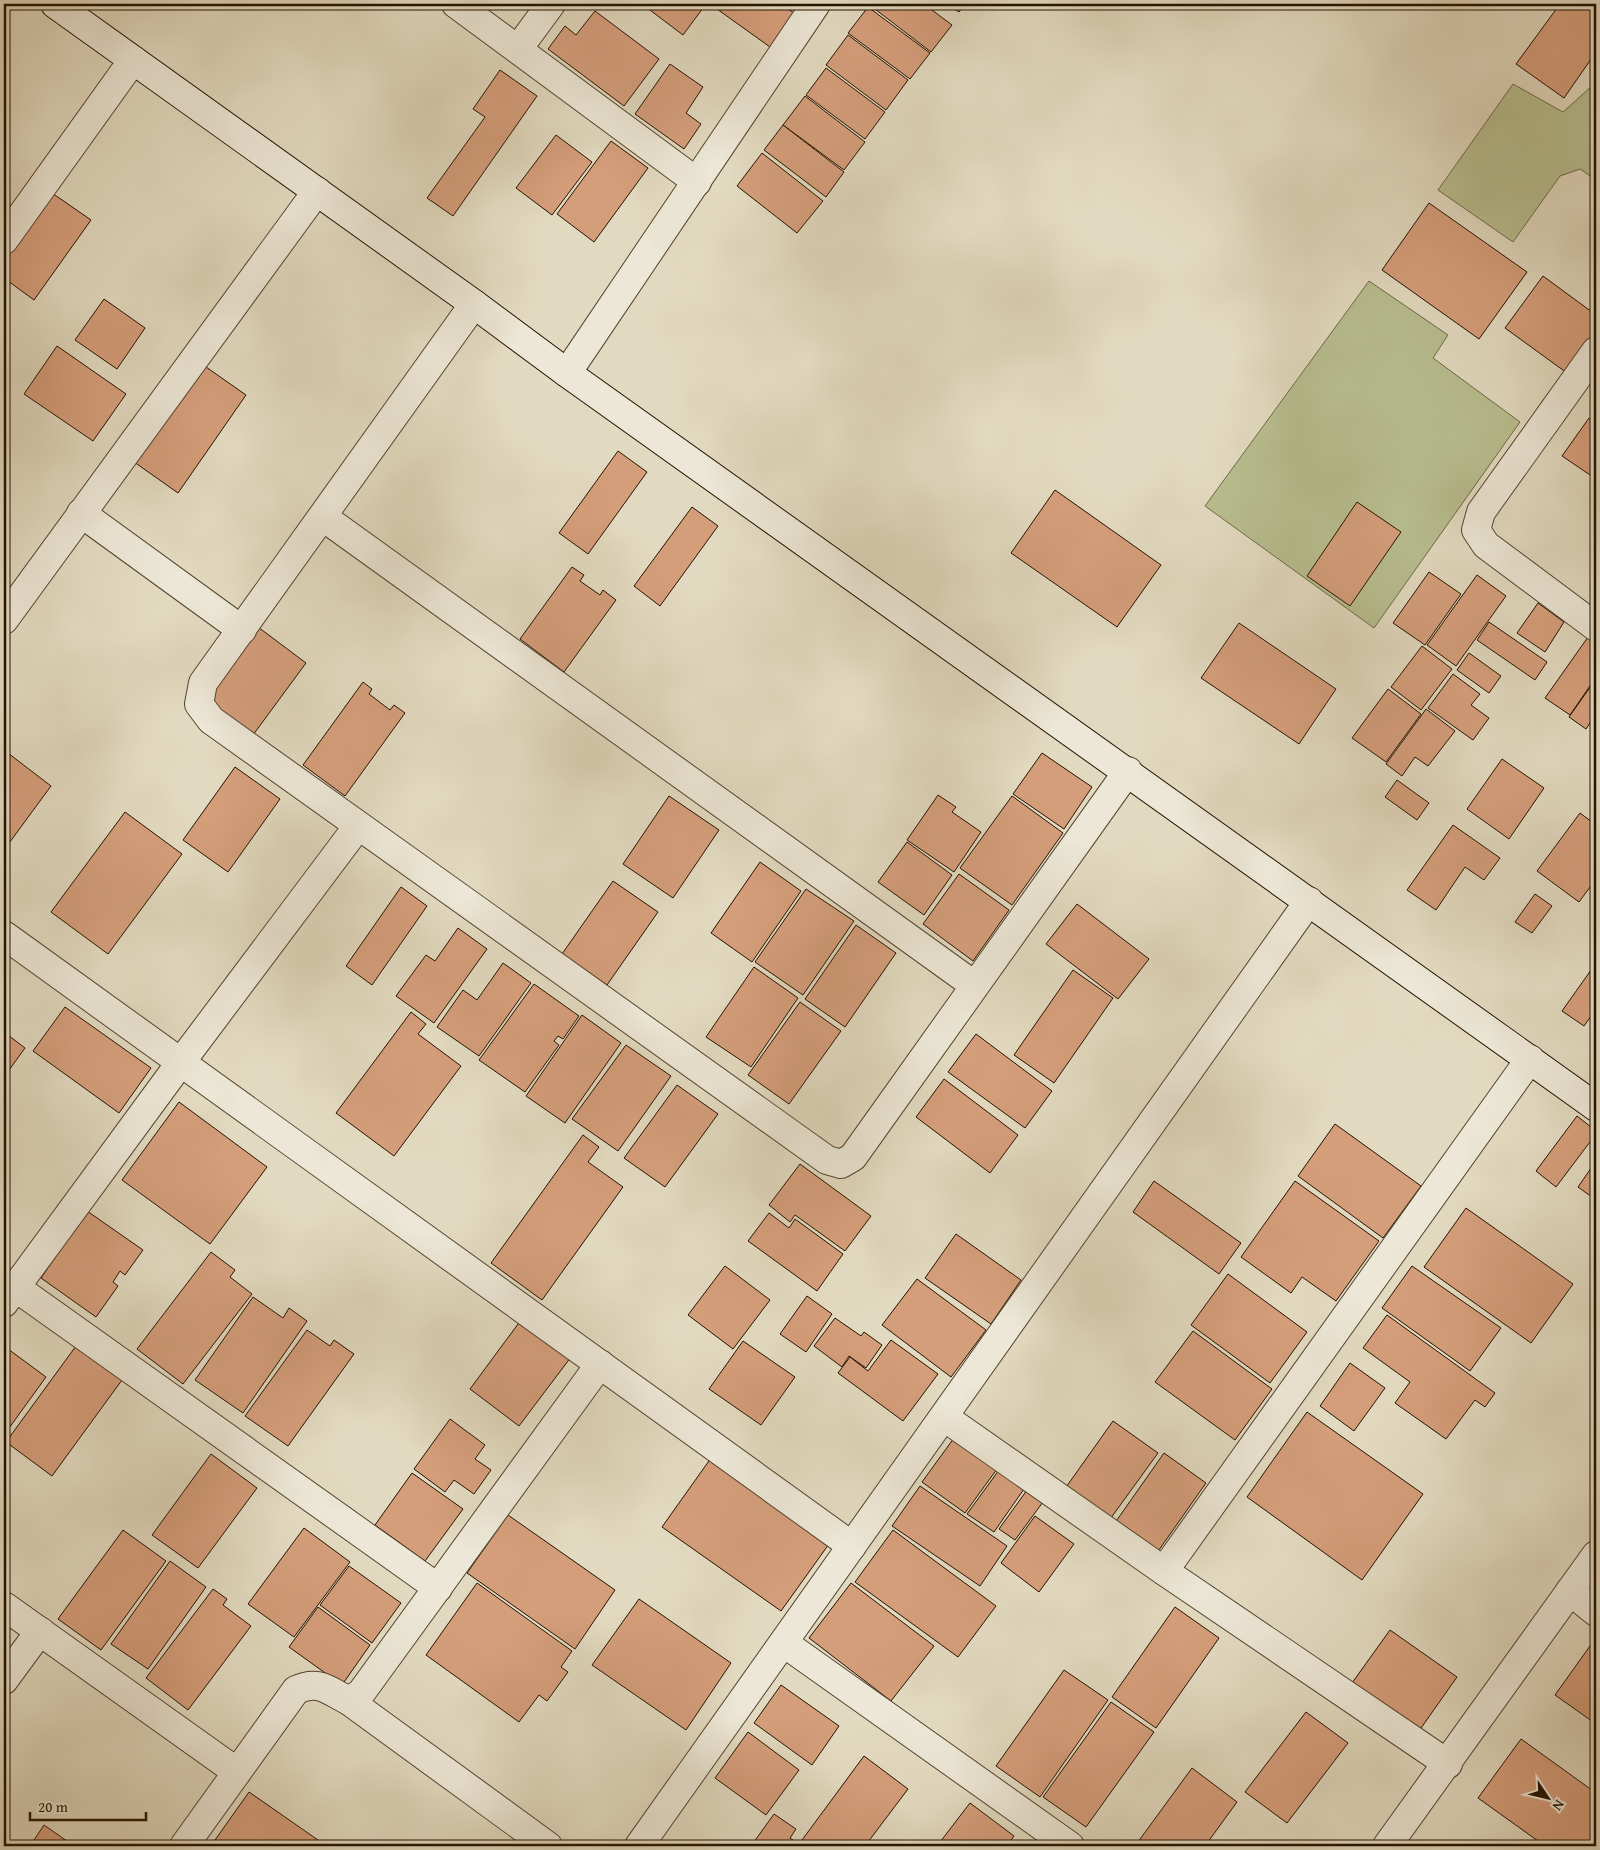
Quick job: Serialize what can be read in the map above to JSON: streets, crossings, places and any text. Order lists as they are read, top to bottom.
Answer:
{
  "scale_bar": "20 m",
  "north": "bottom right"
}
